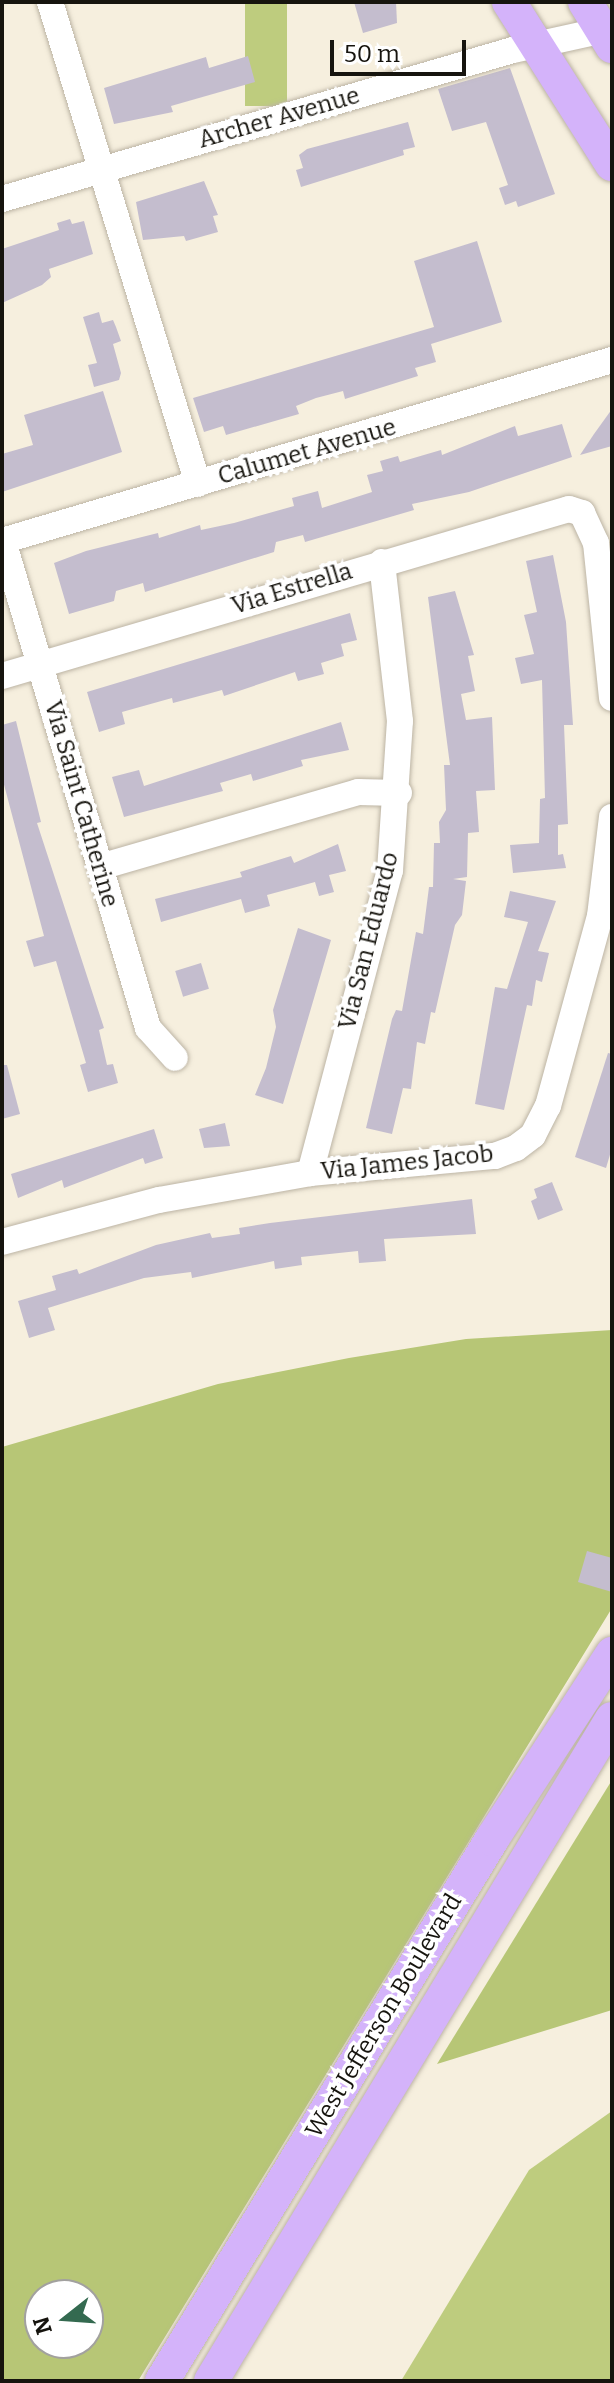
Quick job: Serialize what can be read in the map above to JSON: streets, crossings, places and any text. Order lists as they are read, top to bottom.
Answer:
{
  "streets": {
    "main road": ["West Jefferson Boulevard"],
    "street": [
      "Archer Avenue",
      "Calumet Avenue",
      "Via Estrella",
      "Via Saint Catherine",
      "Via San Eduardo",
      "Via James Jacob"
    ]
  },
  "crossings": [
    ["Calumet Avenue", "Via Saint Catherine"],
    ["Via Estrella", "Via Saint Catherine"],
    ["Via Estrella", "Via San Eduardo"],
    ["Via San Eduardo", "Via James Jacob"]
  ],
  "scale_bar": "50 m",
  "north": "left"
}
